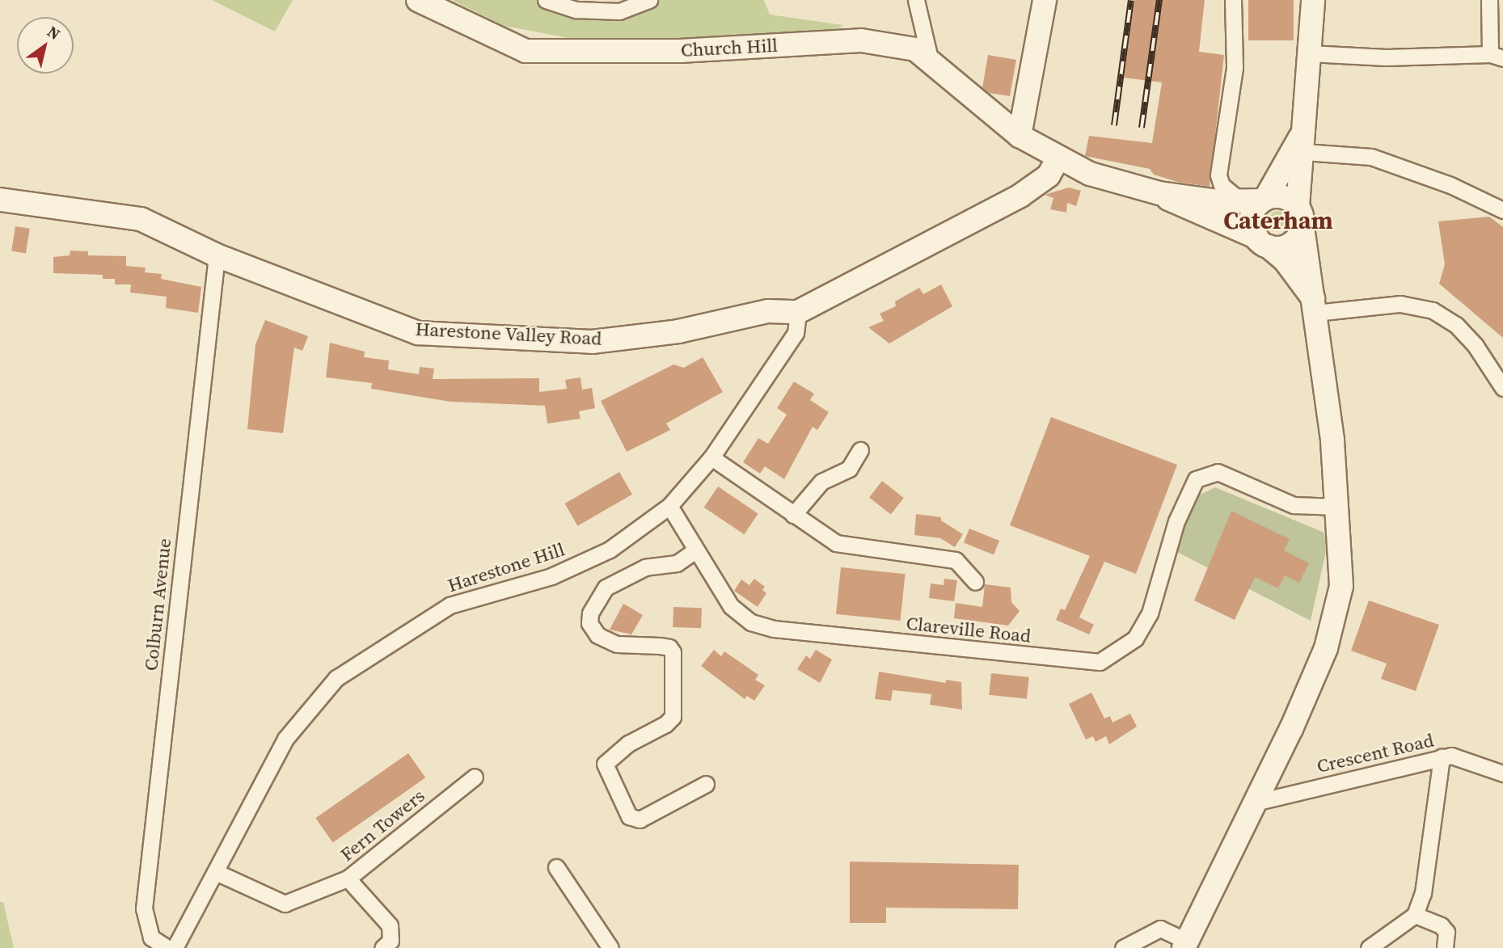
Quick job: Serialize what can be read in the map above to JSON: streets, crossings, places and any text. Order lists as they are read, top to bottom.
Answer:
{
  "streets": {
    "main road": ["Church Hill", "Harestone Valley Road"],
    "street": [
      "Harestone Hill",
      "Colburn Avenue",
      "Clareville Road",
      "Crescent Road",
      "Fern Towers"
    ]
  },
  "crossings": [
    ["Church Hill", "Harestone Valley Road"],
    ["Harestone Valley Road", "Harestone Hill"],
    ["Harestone Valley Road", "Colburn Avenue"],
    ["Harestone Hill", "Clareville Road"],
    ["Harestone Hill", "Fern Towers"]
  ],
  "districts": ["Caterham"],
  "north": "top right"
}
